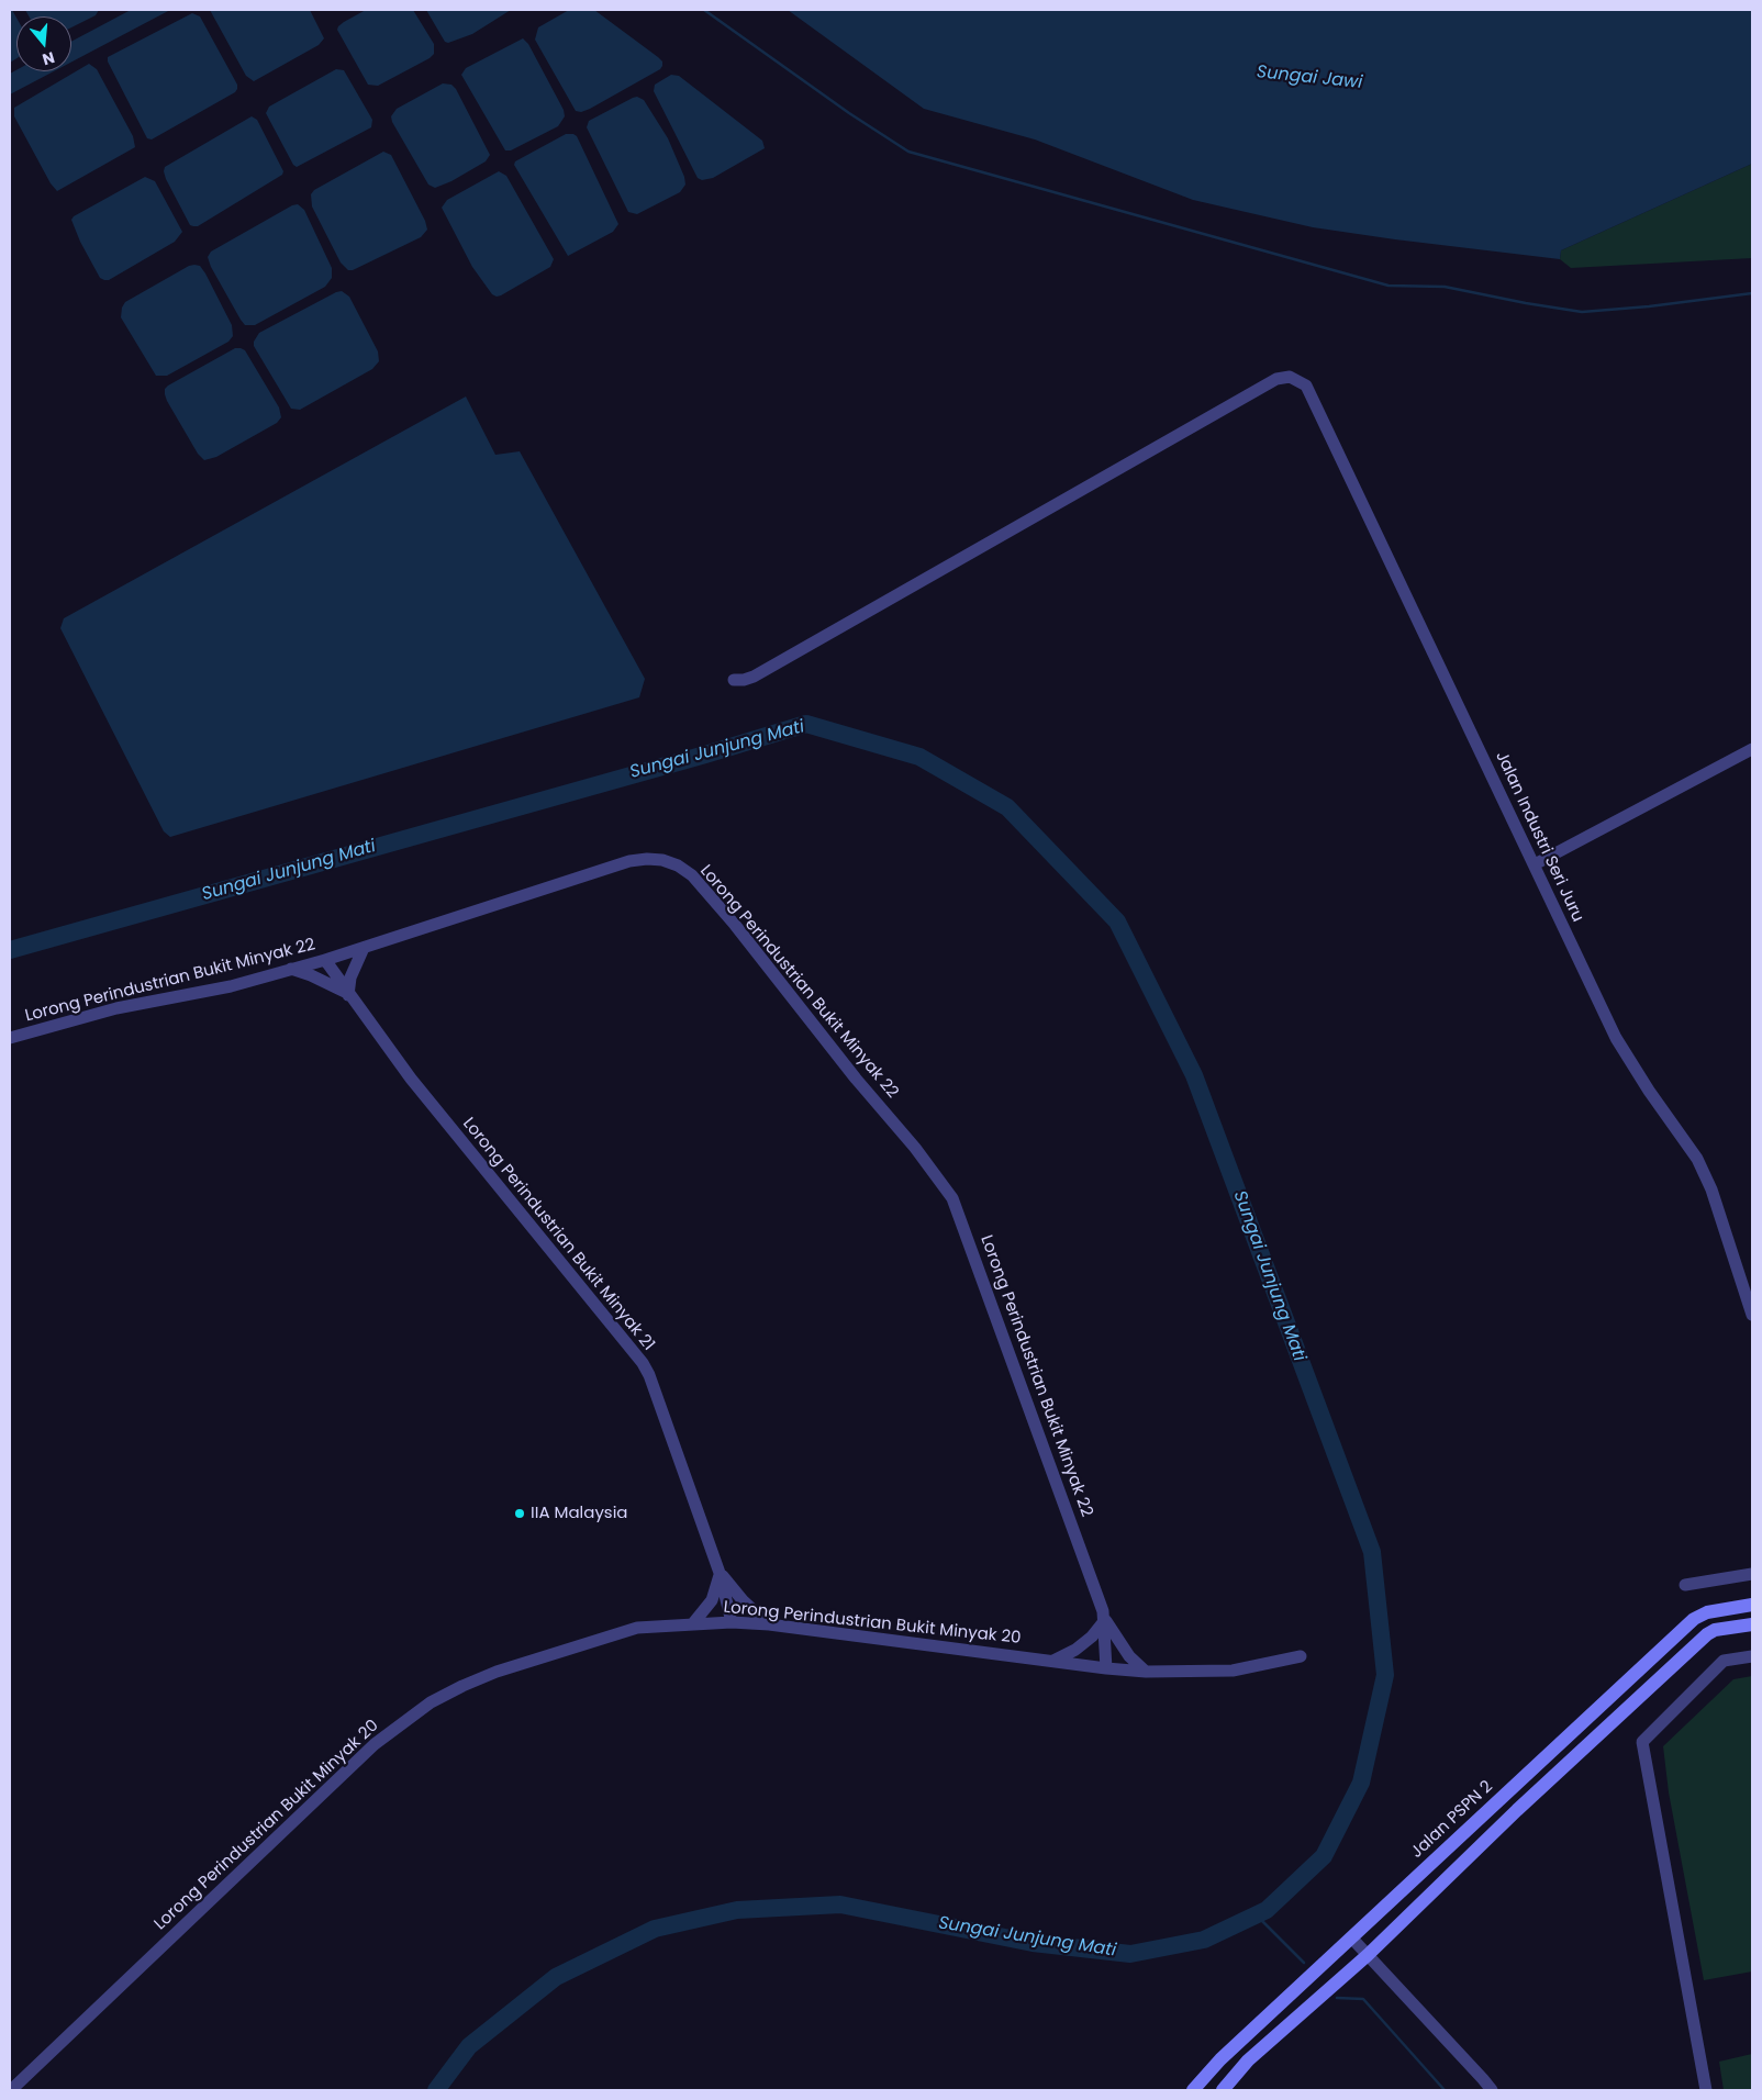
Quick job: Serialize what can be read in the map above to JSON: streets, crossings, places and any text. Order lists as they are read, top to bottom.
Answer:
{
  "streets": {
    "street": [
      "Jalan Industri Seri Juru",
      "Lorong Perindustrian Bukit Minyak 22",
      "Lorong Perindustrian Bukit Minyak 21",
      "Lorong Perindustrian Bukit Minyak 20",
      "Jalan PSPN 2"
    ]
  },
  "crossings": [
    ["Lorong Perindustrian Bukit Minyak 22", "Lorong Perindustrian Bukit Minyak 21"],
    ["Lorong Perindustrian Bukit Minyak 22", "Lorong Perindustrian Bukit Minyak 20"],
    ["Lorong Perindustrian Bukit Minyak 21", "Lorong Perindustrian Bukit Minyak 20"]
  ],
  "water": ["Sungai Jawi", "Sungai Junjung Mati"],
  "places": ["IIA Malaysia"],
  "north": "bottom"
}
